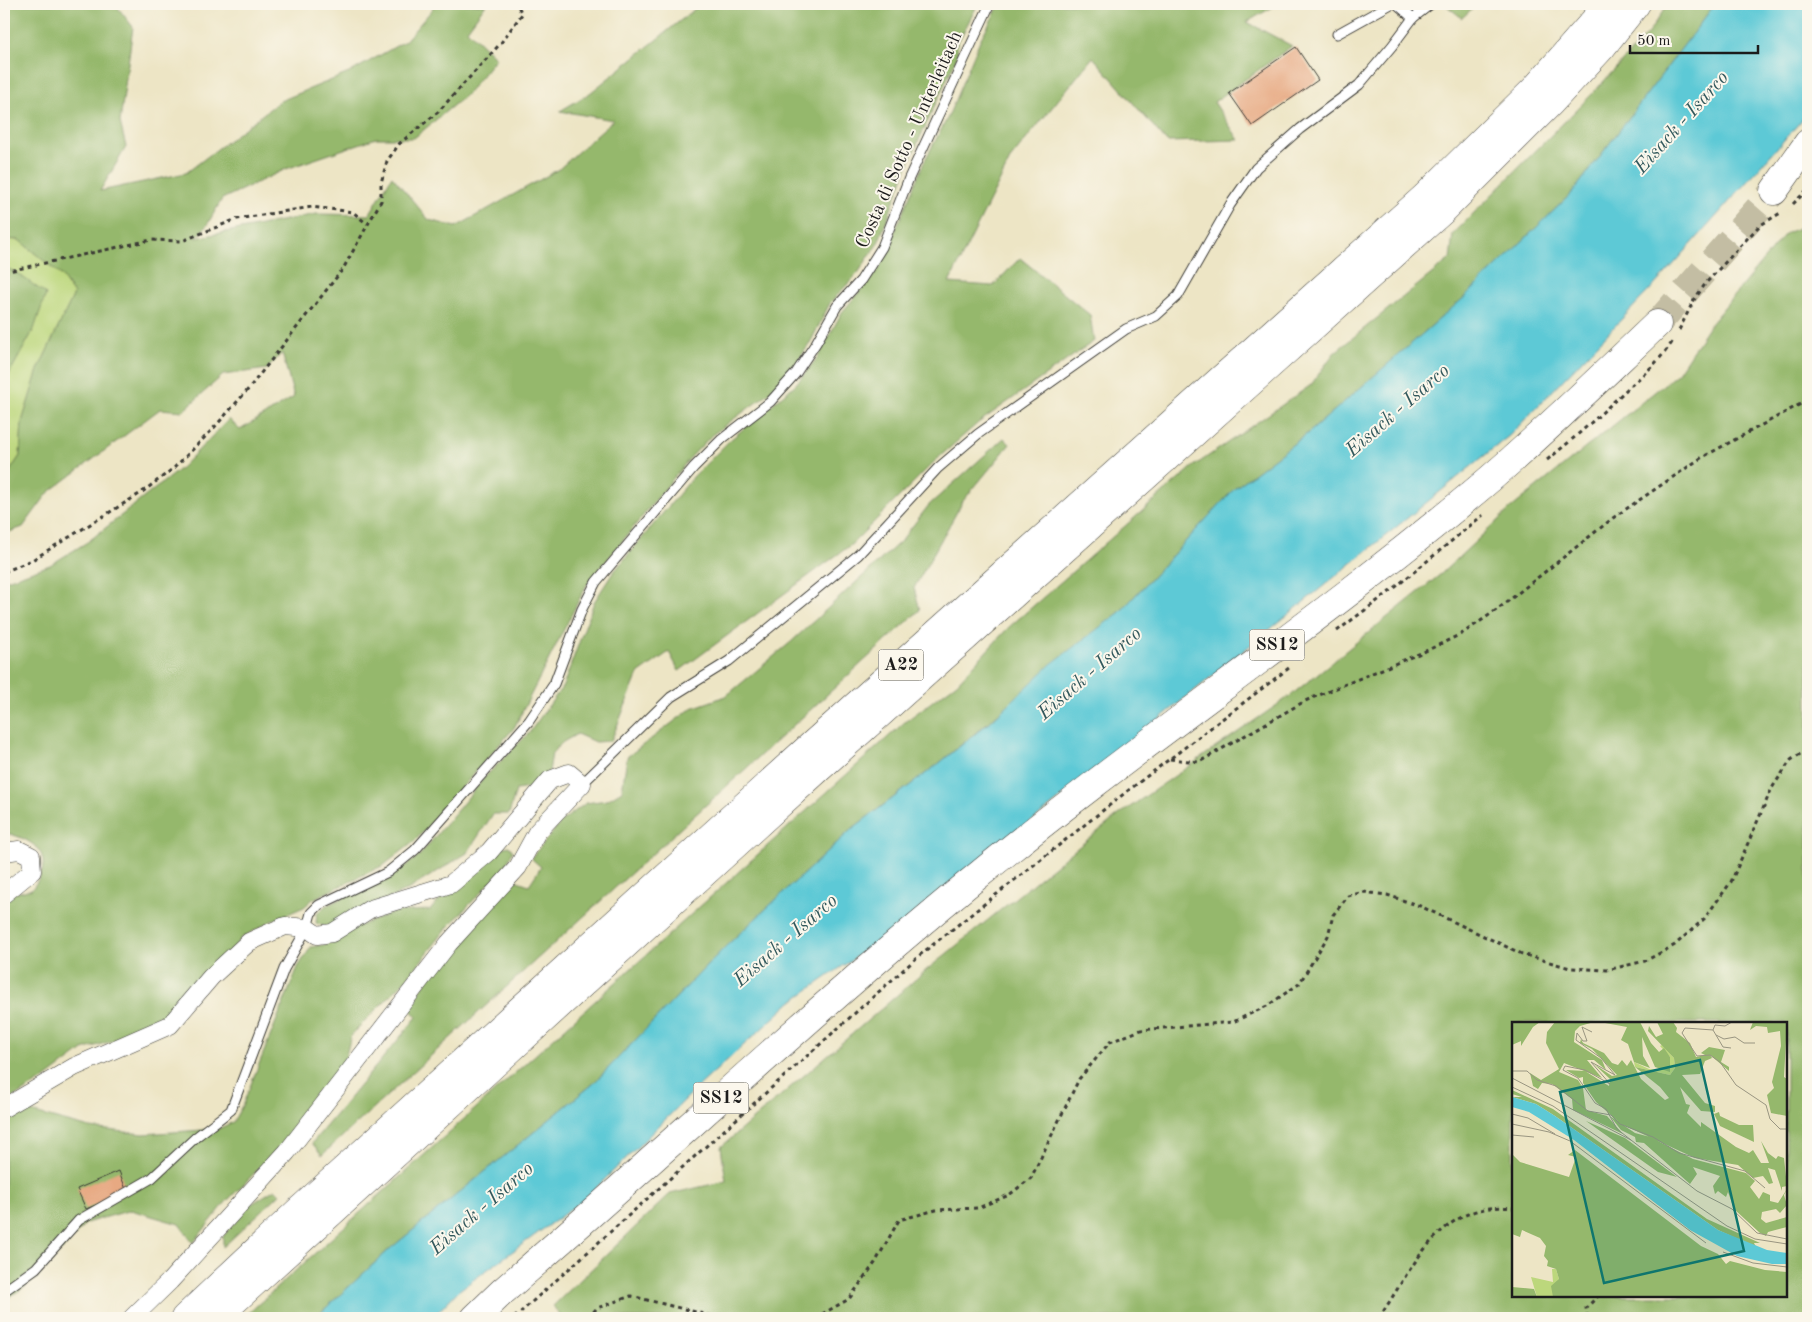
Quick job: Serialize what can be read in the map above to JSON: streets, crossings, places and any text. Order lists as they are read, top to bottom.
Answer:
{
  "streets": {
    "main road": ["SS12", "A22"],
    "lane": ["Costa di Sotto - Unterleitach"]
  },
  "water": ["Eisack - Isarco"],
  "scale_bar": "50 m"
}
